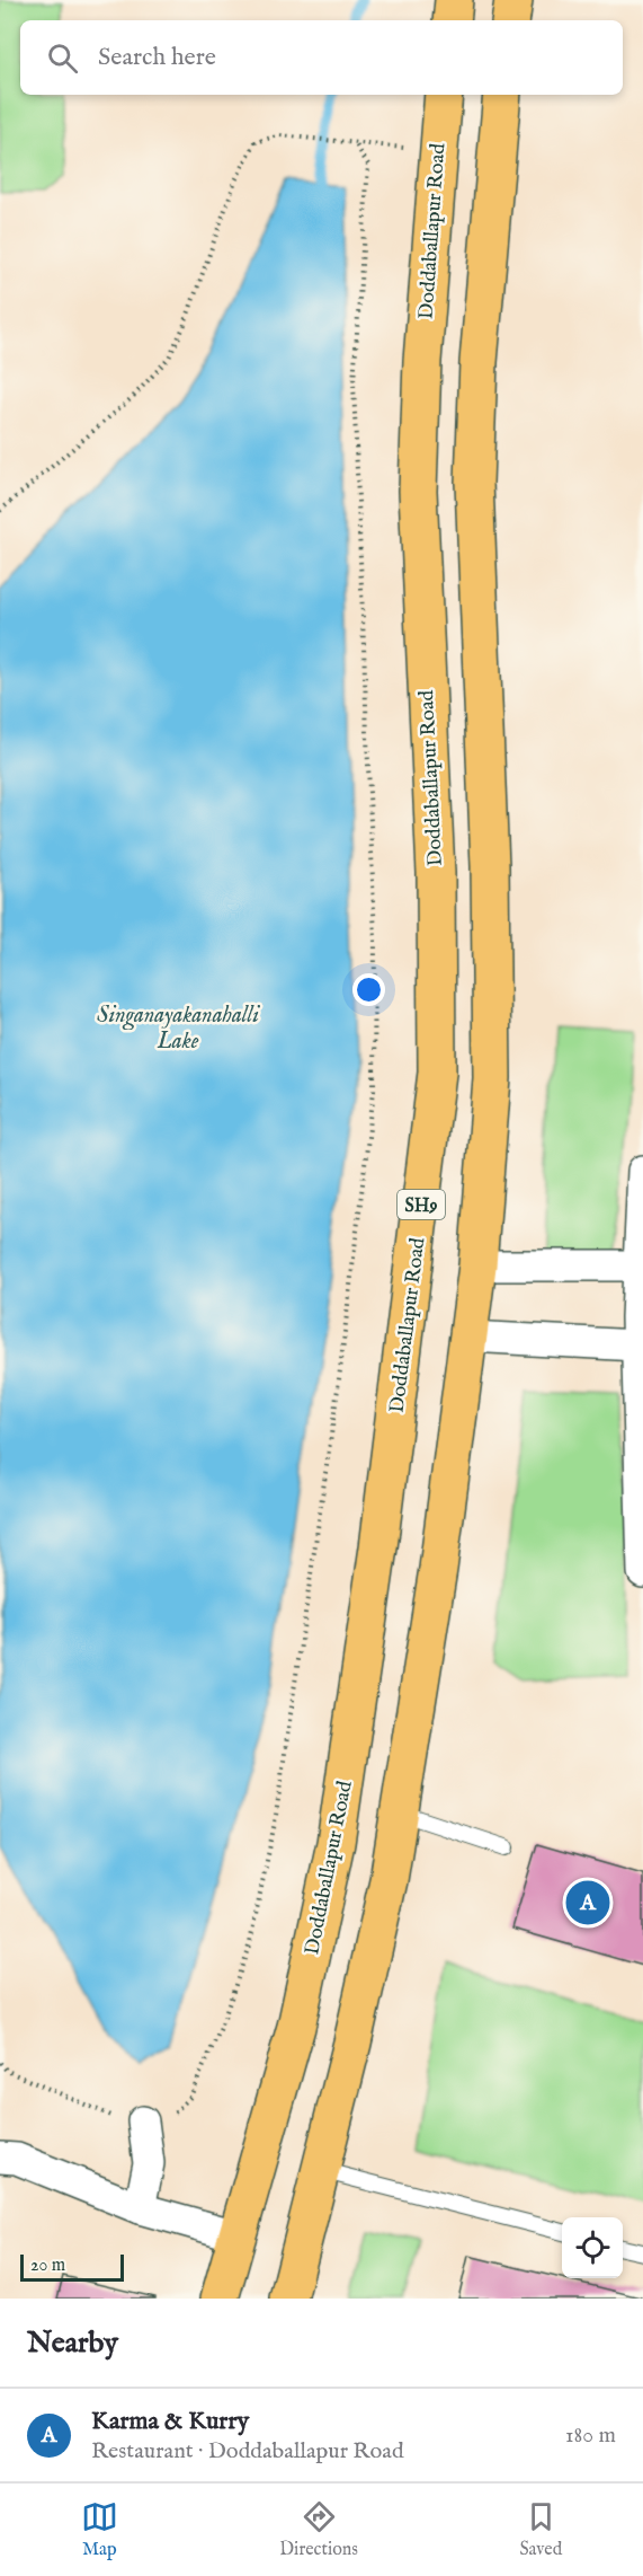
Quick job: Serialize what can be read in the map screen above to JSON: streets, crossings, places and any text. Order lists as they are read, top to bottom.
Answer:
{
  "streets": {
    "main road": ["Doddaballapur Road", "SH9"]
  },
  "water": ["Singanayakanahalli Lake"],
  "scale_bar": "20 m",
  "page": {
    "search": "Search here",
    "pins": "A",
    "scale": "20 m",
    "heading": "Nearby",
    "list": [
      {
        "mark": "A",
        "name": "Karma & Kurry",
        "note": "Restaurant · Doddaballapur Road",
        "value": "180 m"
      }
    ],
    "nav": ["Map", "Directions", "Saved"]
  }
}
